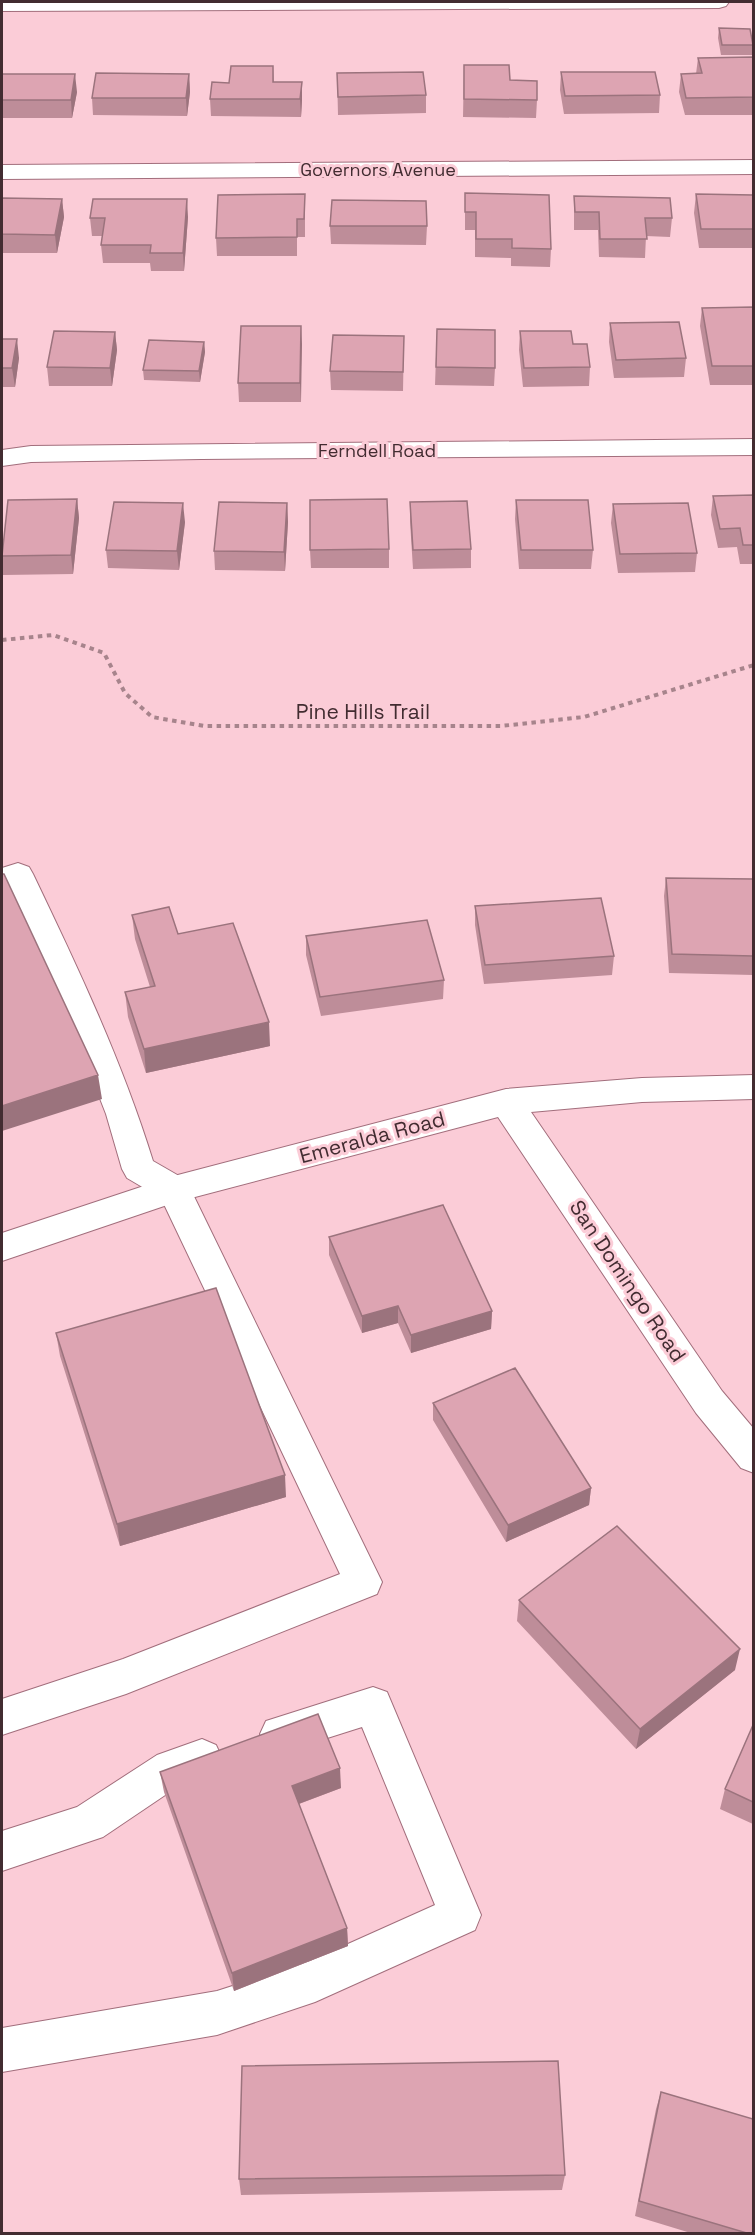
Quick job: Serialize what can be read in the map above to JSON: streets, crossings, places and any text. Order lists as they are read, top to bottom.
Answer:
{
  "streets": {
    "street": [
      "Governors Avenue",
      "Ferndell Road",
      "Emeralda Road",
      "San Domingo Road"
    ],
    "path": ["Pine Hills Trail"]
  },
  "crossings": [
    ["Emeralda Road", "San Domingo Road"]
  ]
}
